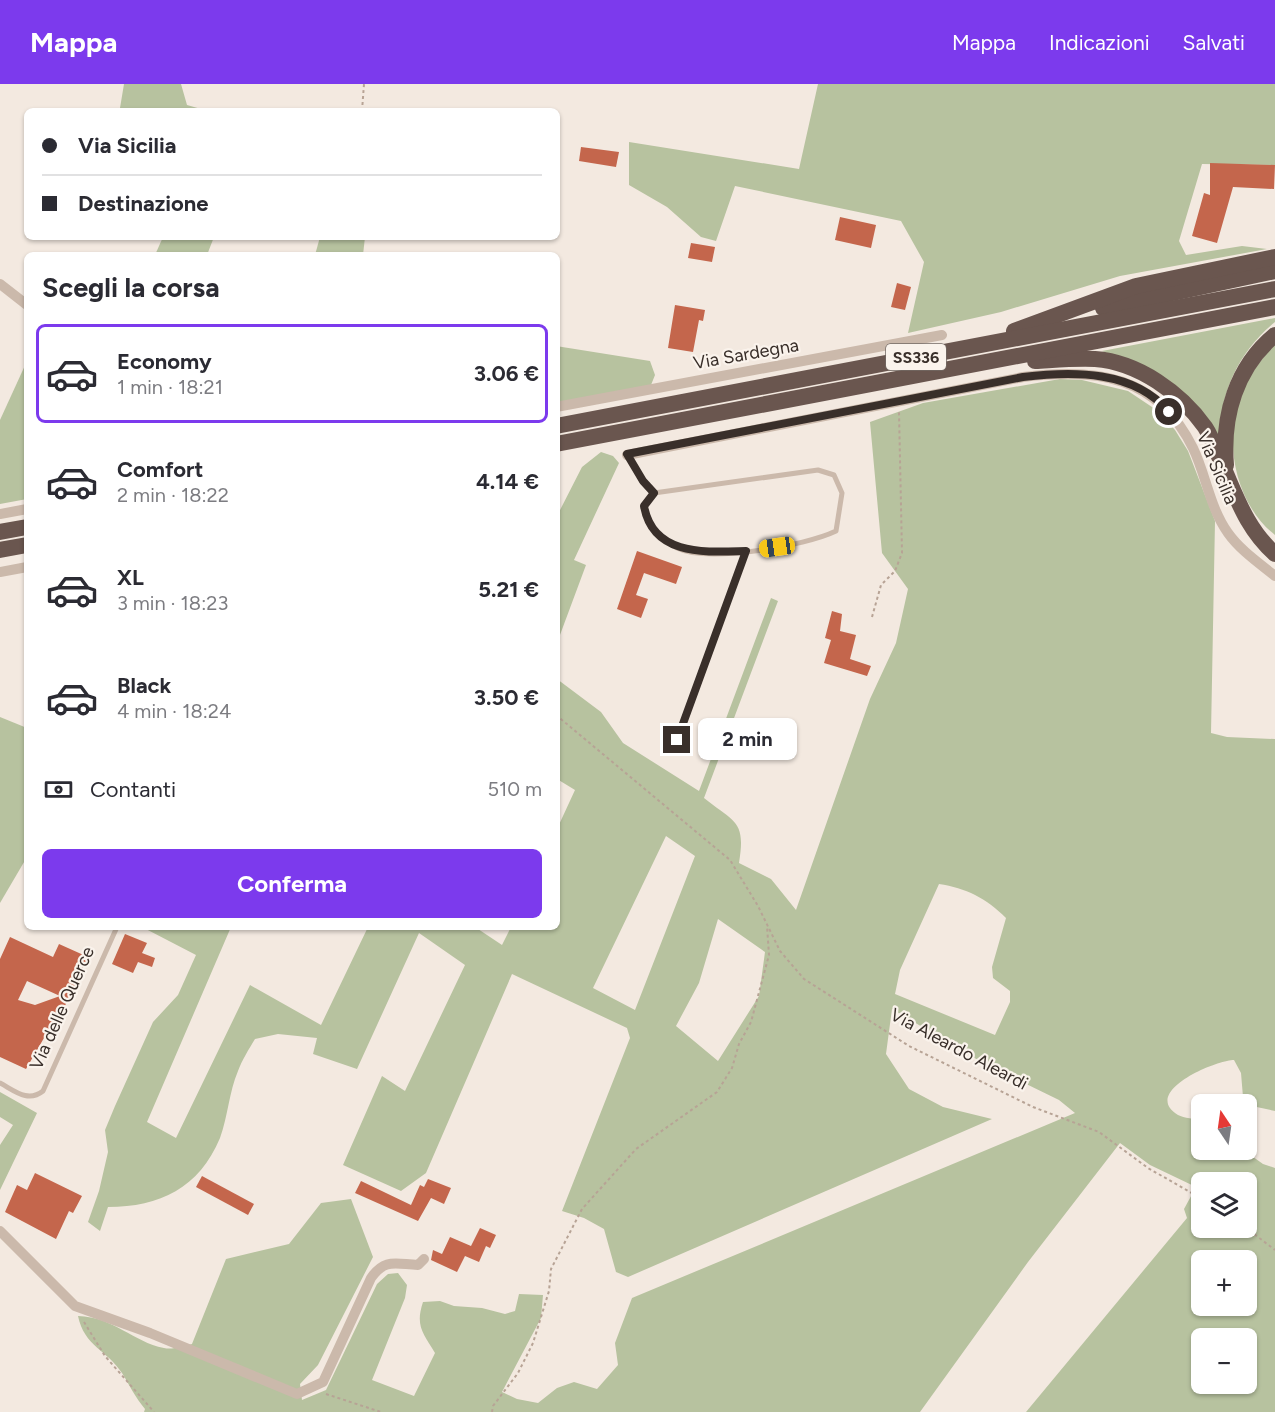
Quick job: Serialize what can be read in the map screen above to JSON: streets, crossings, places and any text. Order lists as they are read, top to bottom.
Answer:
{
  "streets": {
    "highway": ["SS336"],
    "street": ["Via Sardegna", "Via Sicilia"],
    "lane": ["Via delle Querce"],
    "path": ["Via Aleardo Aleardi"]
  },
  "north": "top",
  "page": {
    "header": "Mappa",
    "nav": ["Mappa", "Indicazioni", "Salvati"],
    "banner": ["Via Sicilia", "Destinazione"],
    "heading": "Scegli la corsa",
    "list": [
      {
        "name": "Economy",
        "note": "1 min · 18:21",
        "value": "3.06 €"
      },
      {
        "name": "Comfort",
        "note": "2 min · 18:22",
        "value": "4.14 €"
      },
      {
        "name": "XL",
        "note": "3 min · 18:23",
        "value": "5.21 €"
      },
      {
        "name": "Black",
        "note": "4 min · 18:24",
        "value": "3.50 €"
      }
    ],
    "bubble": "2 min",
    "pay": ["Contanti", "510 m"],
    "buttons": "Conferma",
    "map_buttons": ["+", "−"]
  }
}
